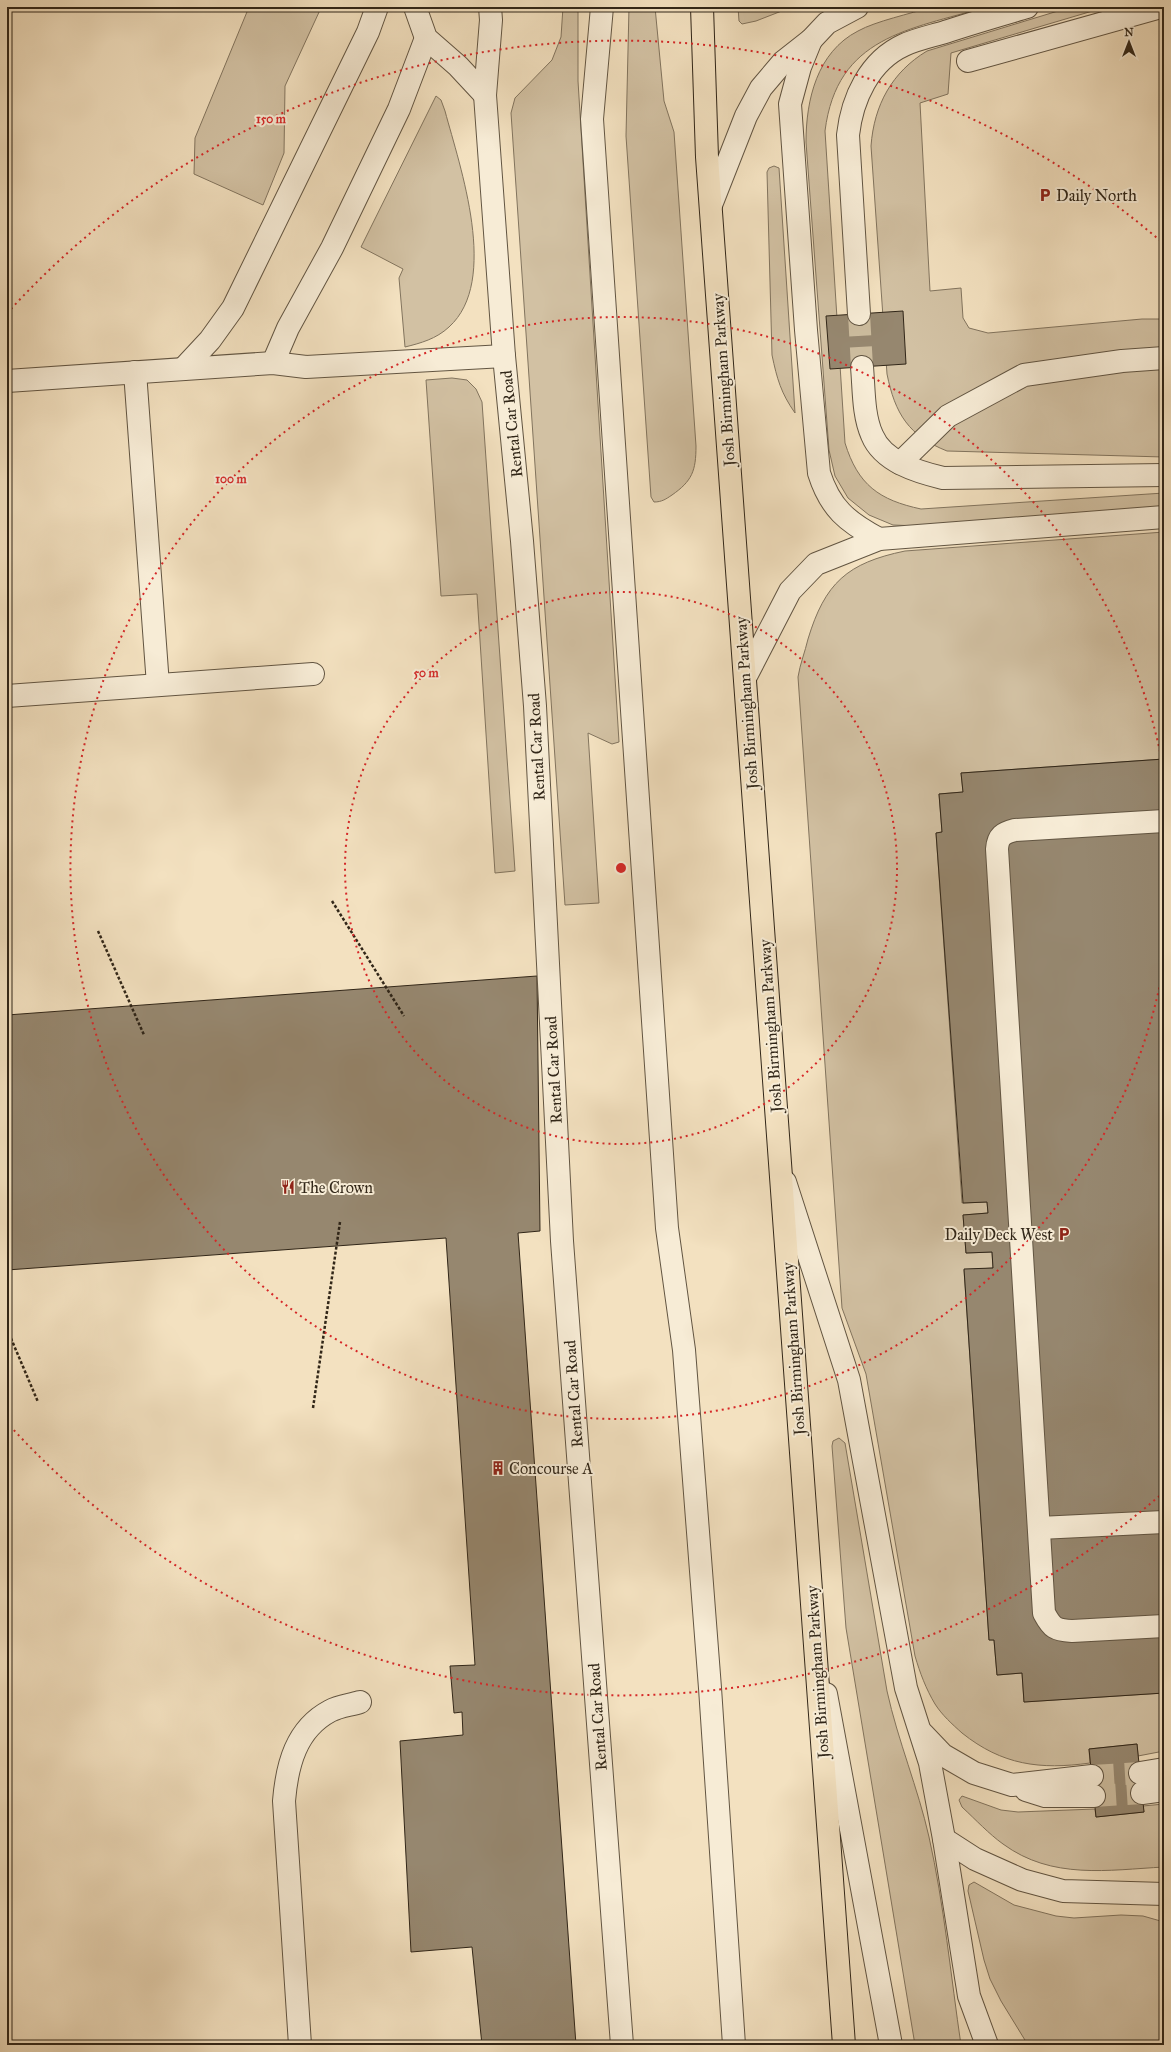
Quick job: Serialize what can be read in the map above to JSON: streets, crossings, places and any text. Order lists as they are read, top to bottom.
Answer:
{
  "streets": {
    "main road": ["Josh Birmingham Parkway"],
    "lane": ["Rental Car Road"]
  },
  "places": {
    "parking": ["Daily North", "Daily Deck West"],
    "restaurant": ["The Crown"],
    "building": ["Concourse A"]
  },
  "north": "top",
  "rings": ["150 m", "100 m", "50 m"]
}
